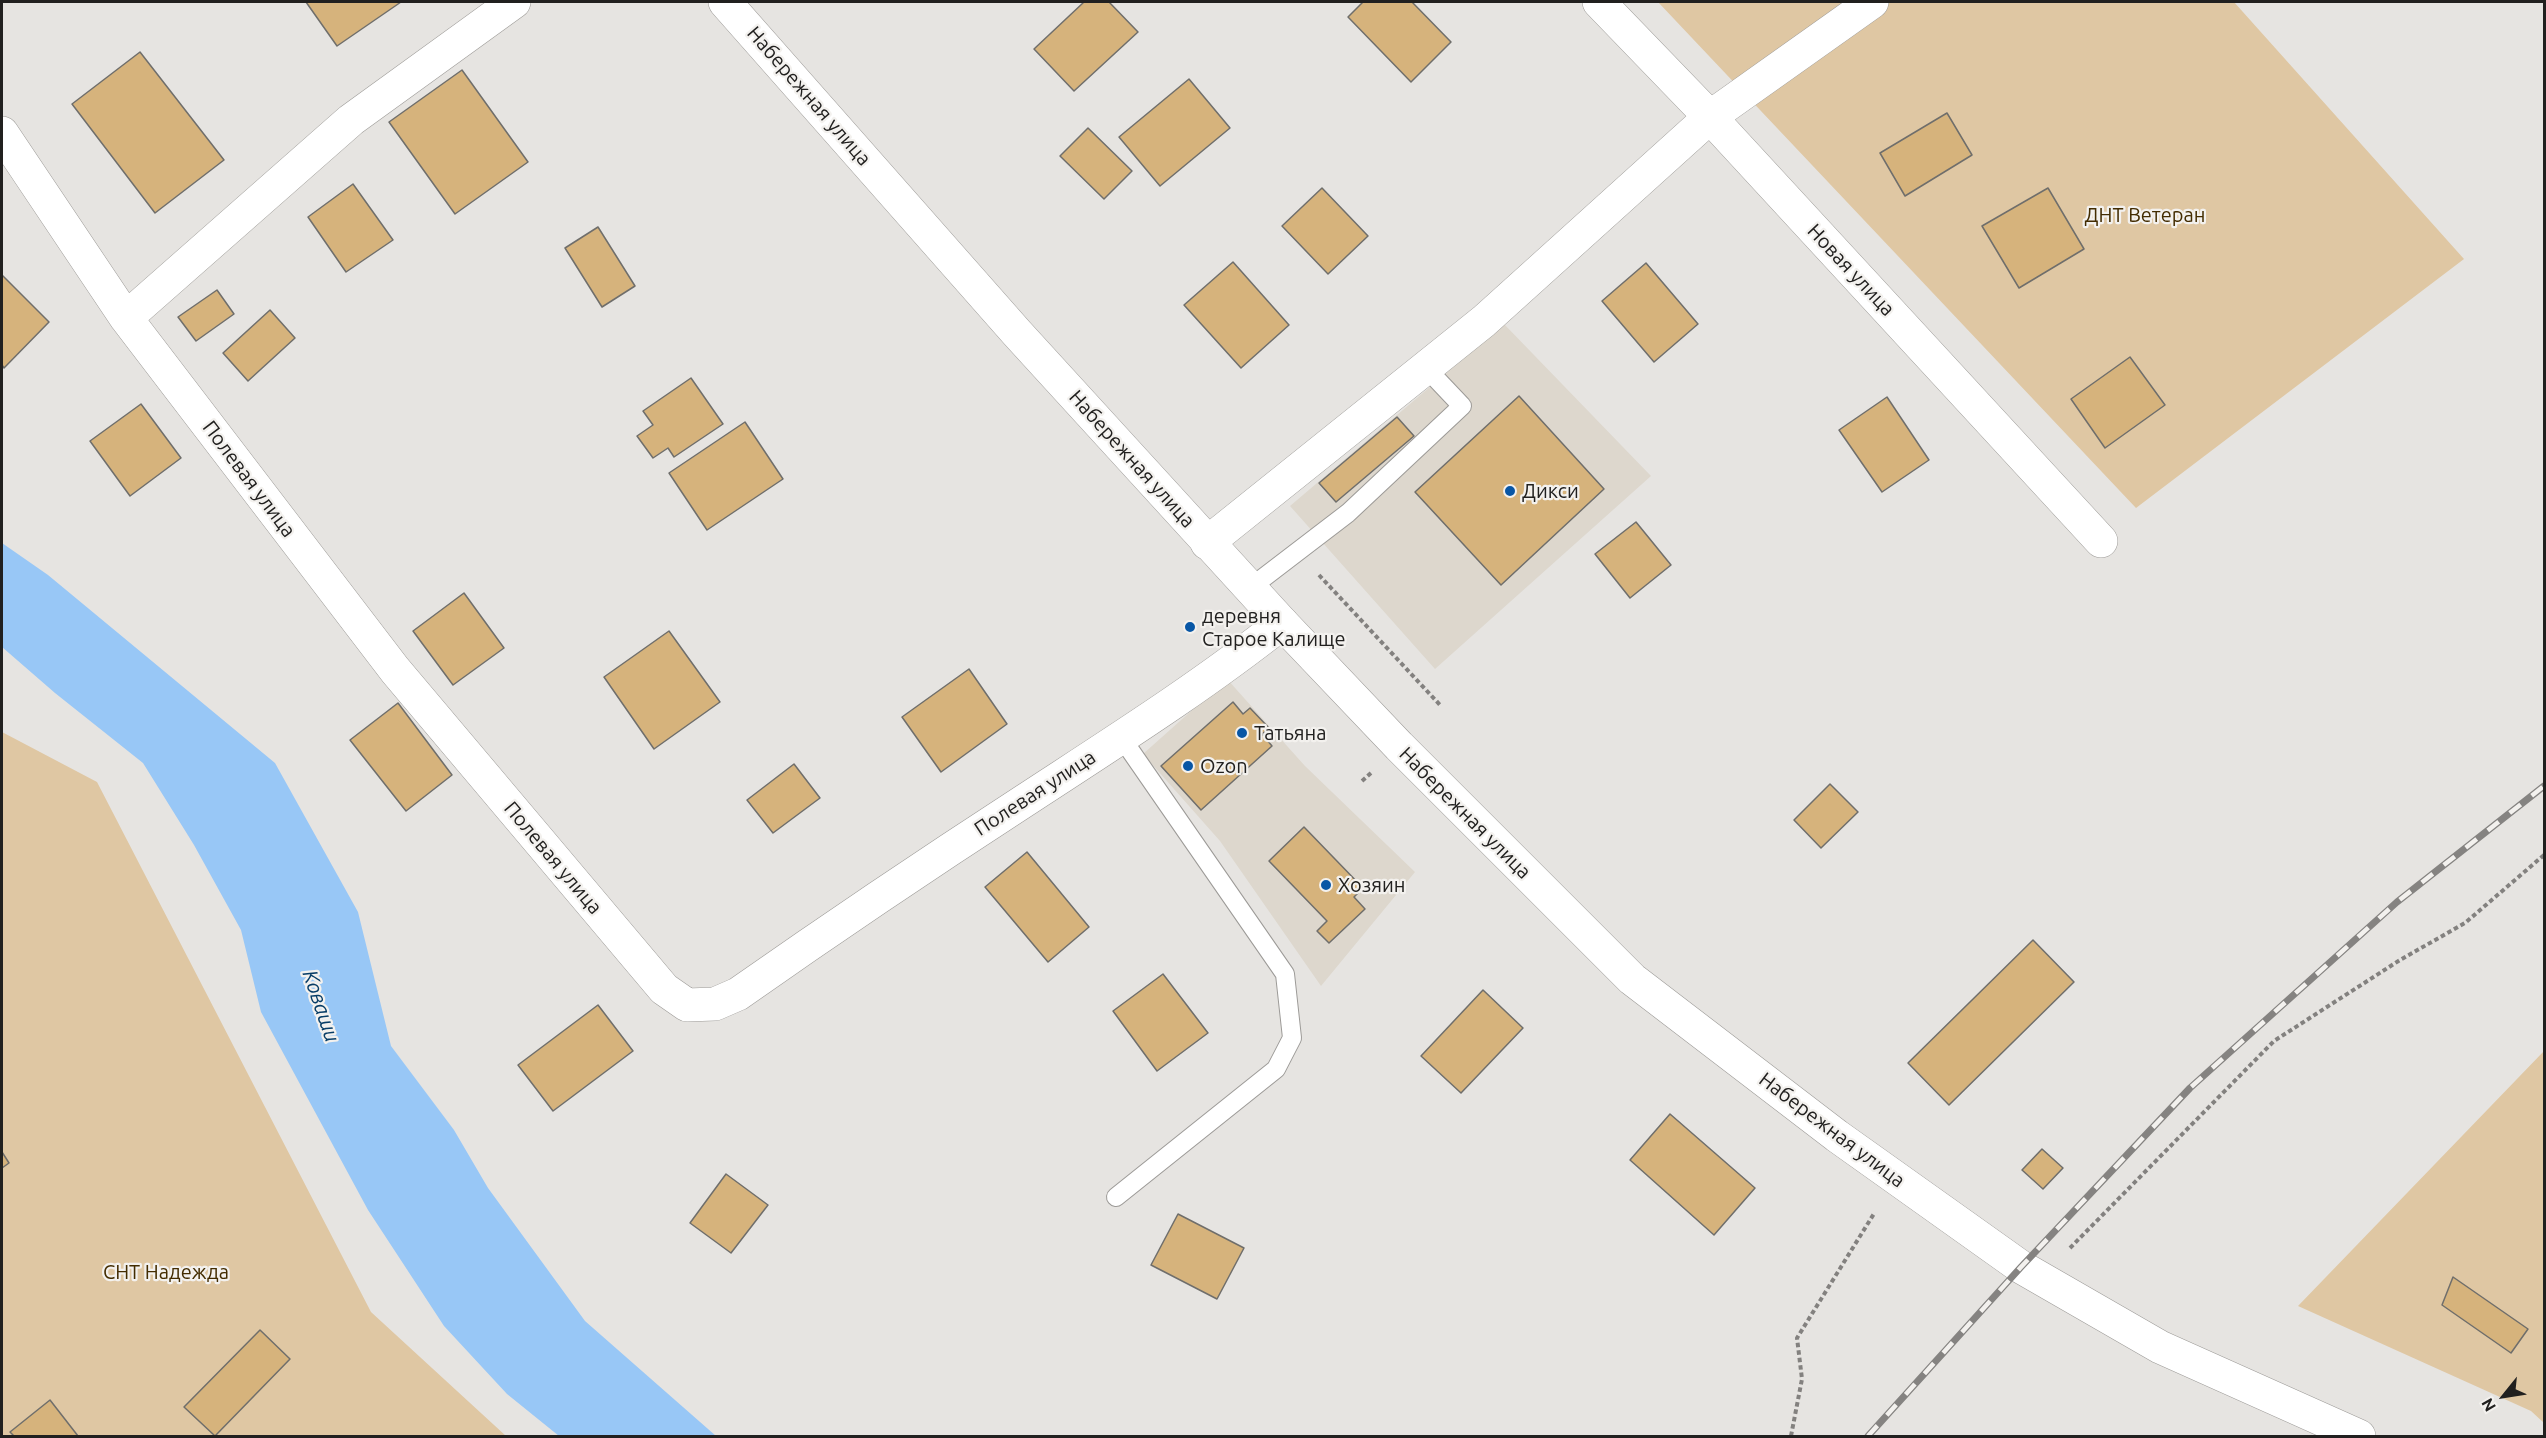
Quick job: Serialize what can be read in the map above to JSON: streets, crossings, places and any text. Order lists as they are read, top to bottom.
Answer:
{
  "streets": {
    "street": ["Набережная улица", "Новая улица", "Полевая улица"]
  },
  "crossings": [
    ["Набережная улица", "Полевая улица"]
  ],
  "water": ["Коваши"],
  "parks": ["ДНТ Ветеран", "СНТ Надежда"],
  "places": [
    "Дикси",
    "деревня Старое Калище",
    "Татьяна",
    "Ozon",
    "Хозяин"
  ],
  "north": "bottom left"
}
